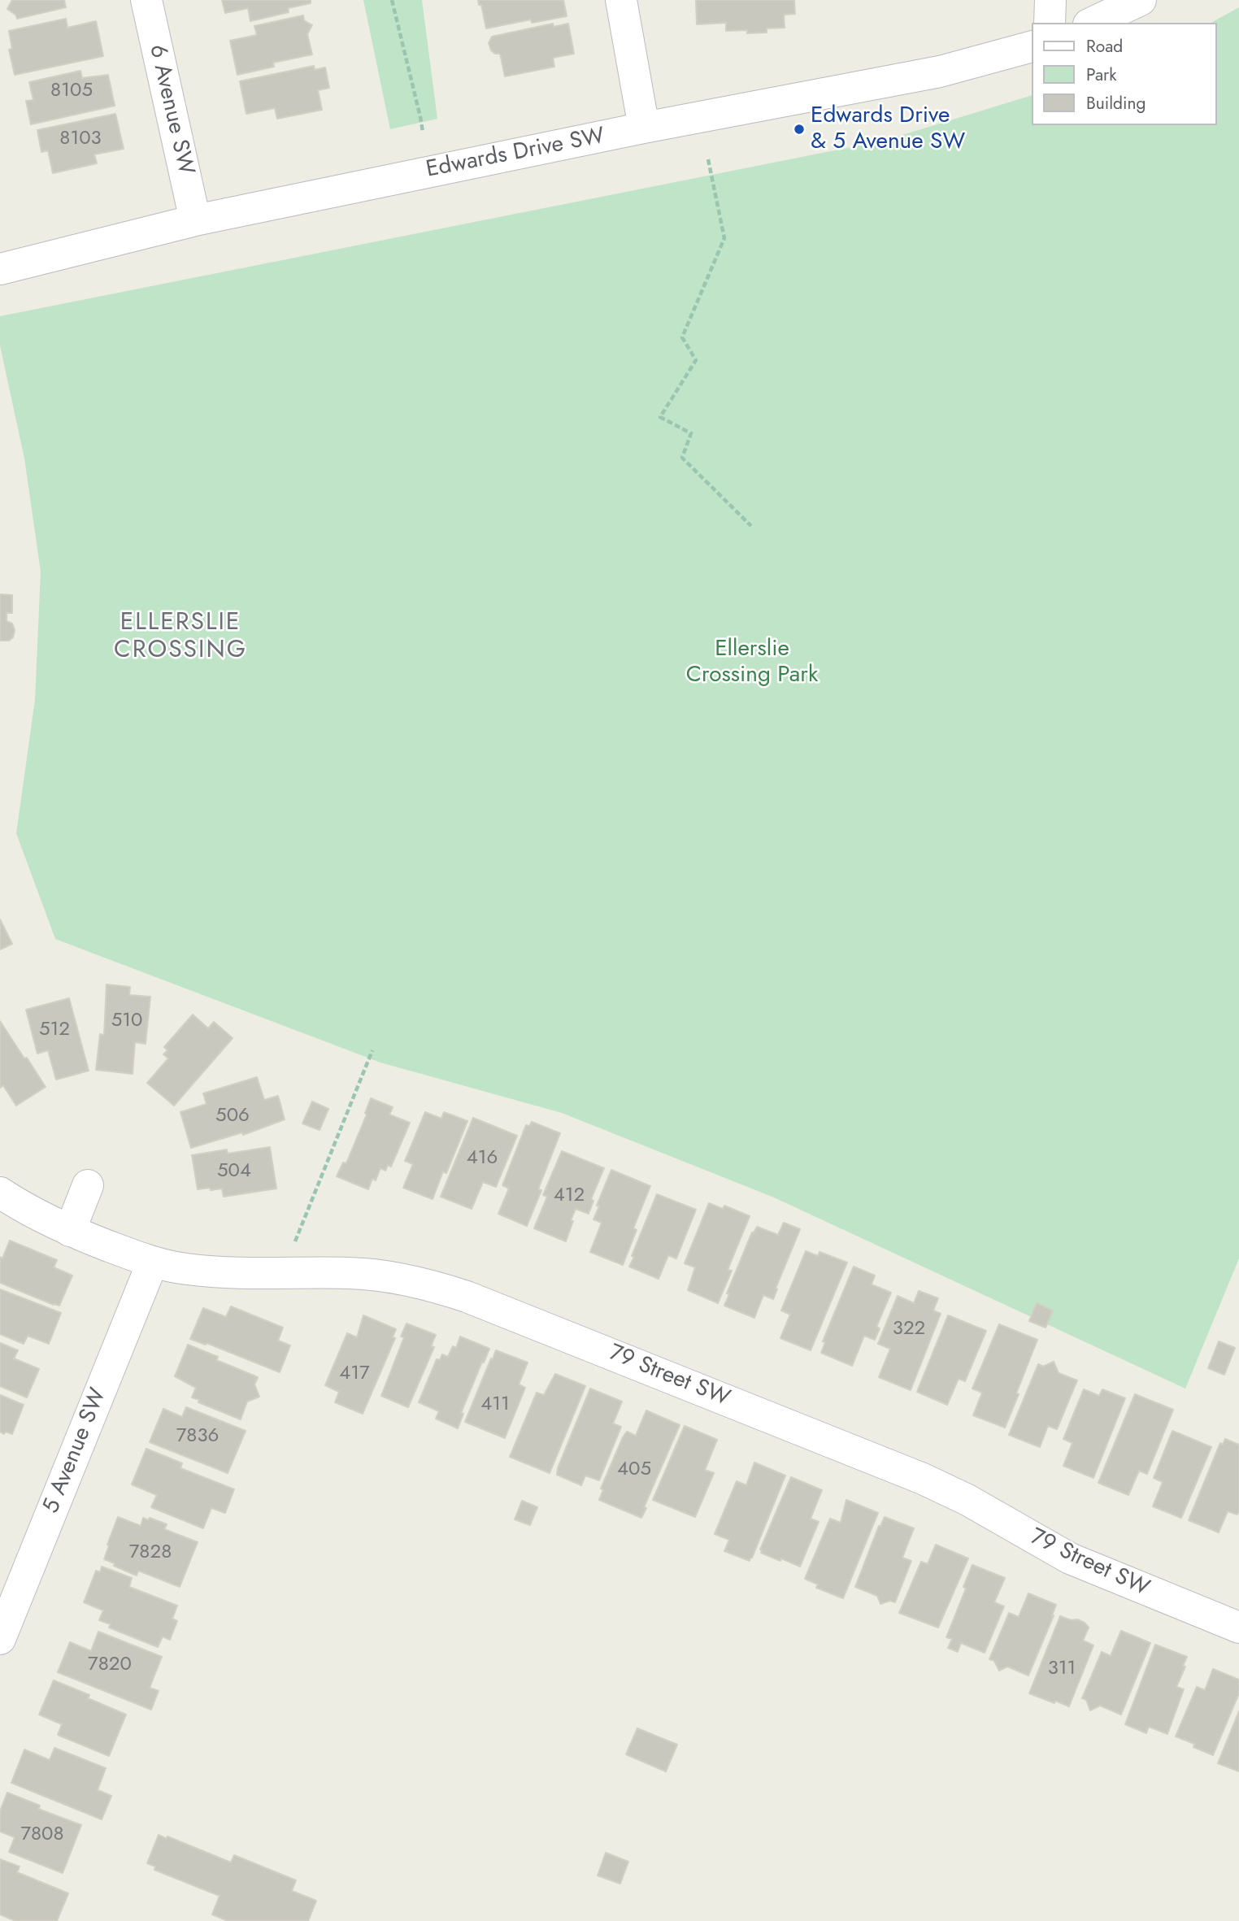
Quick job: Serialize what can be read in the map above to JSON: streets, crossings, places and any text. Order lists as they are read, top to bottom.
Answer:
{
  "streets": {
    "street": [
      "6 Avenue SW",
      "Edwards Drive SW",
      "79 Street SW",
      "5 Avenue SW"
    ]
  },
  "crossings": [
    ["6 Avenue SW", "Edwards Drive SW"],
    ["79 Street SW", "5 Avenue SW"]
  ],
  "districts": ["ELLERSLIE CROSSING"],
  "parks": ["Ellerslie Crossing Park"],
  "places": ["Edwards Drive & 5 Avenue SW"],
  "house_numbers": [
    "8105",
    "8103",
    "510",
    "512",
    "506",
    "416",
    "504",
    "412",
    "322",
    "417",
    "411",
    "7836",
    "405",
    "7828",
    "7820",
    "311",
    "7808"
  ],
  "legend": ["Road", "Park", "Building"]
}
